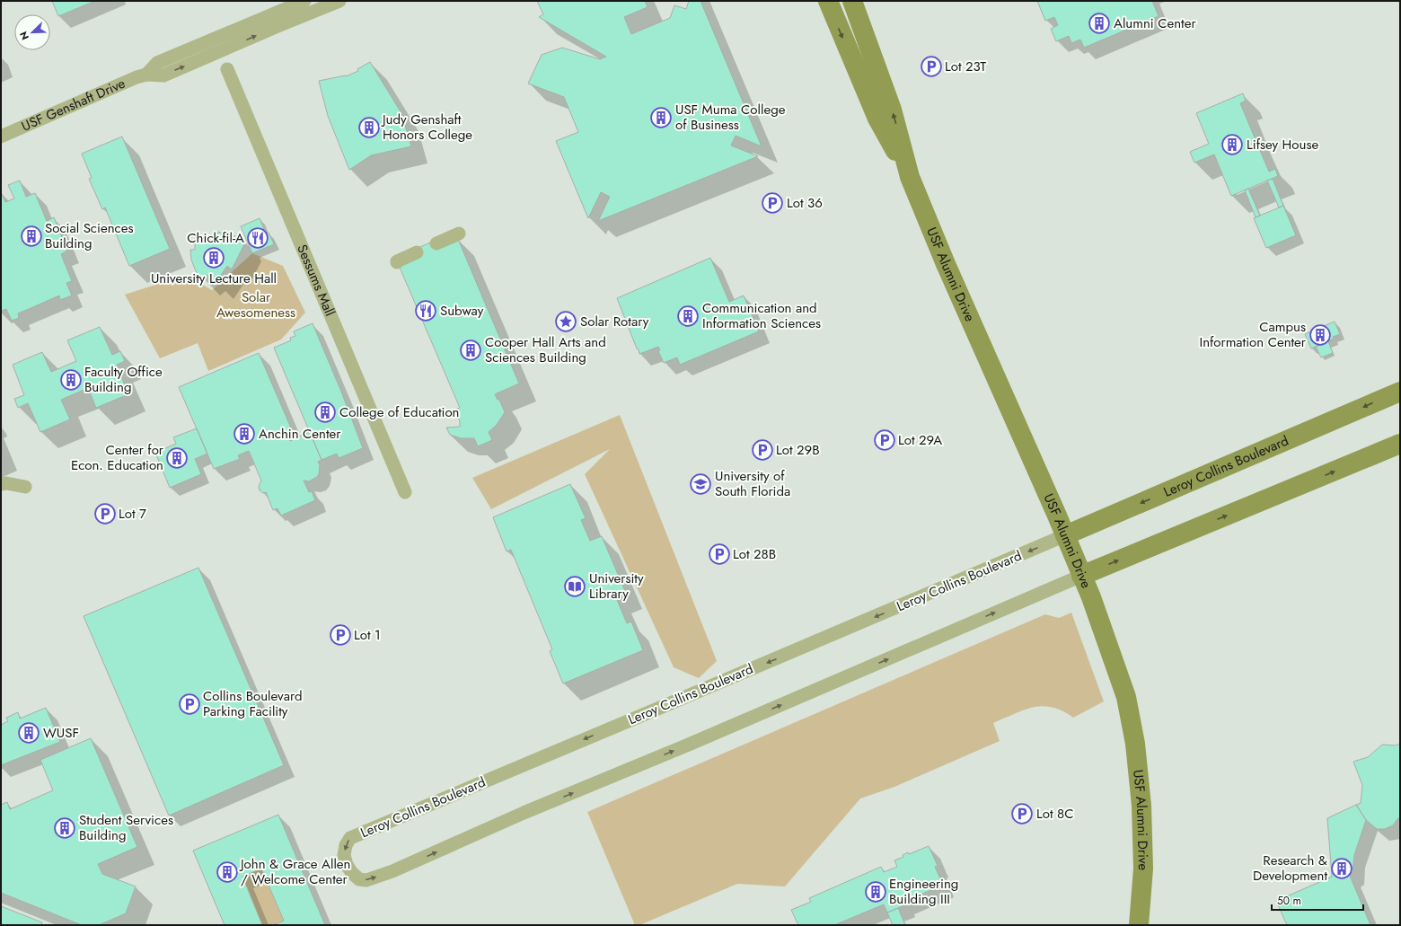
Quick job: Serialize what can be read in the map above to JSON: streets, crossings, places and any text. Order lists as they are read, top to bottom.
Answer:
{
  "streets": {
    "street": [
      "USF Genshaft Drive",
      "USF Alumni Drive",
      "Sessums Mall",
      "Leroy Collins Boulevard"
    ]
  },
  "crossings": [
    ["USF Alumni Drive", "Leroy Collins Boulevard"]
  ],
  "parks": ["Solar Awesomeness"],
  "places": {
    "building": [
      "Alumni Center",
      "USF Muma College of Business",
      "Judy Genshaft Honors College",
      "Lifsey House",
      "Social Sciences Building",
      "University Lecture Hall",
      "Communication and Information Sciences",
      "Campus Information Center",
      "Cooper Hall Arts and Sciences Building",
      "Faculty Office Building",
      "College of Education",
      "Anchin Center",
      "Center for Econ. Education",
      "WUSF",
      "Student Services Building",
      "Research & Development",
      "John & Grace Allen / Welcome Center",
      "Engineering Building III"
    ],
    "parking": [
      "Lot 23T",
      "Lot 36",
      "Lot 29A",
      "Lot 29B",
      "Lot 7",
      "Lot 28B",
      "Lot 1",
      "Collins Boulevard Parking Facility",
      "Lot 8C"
    ],
    "restaurant": ["Chick-fil-A", "Subway"],
    "place": ["Solar Rotary"],
    "school or university": ["University of South Florida"],
    "library": ["University Library"]
  },
  "scale_bar": "50 m",
  "north": "bottom left"
}
